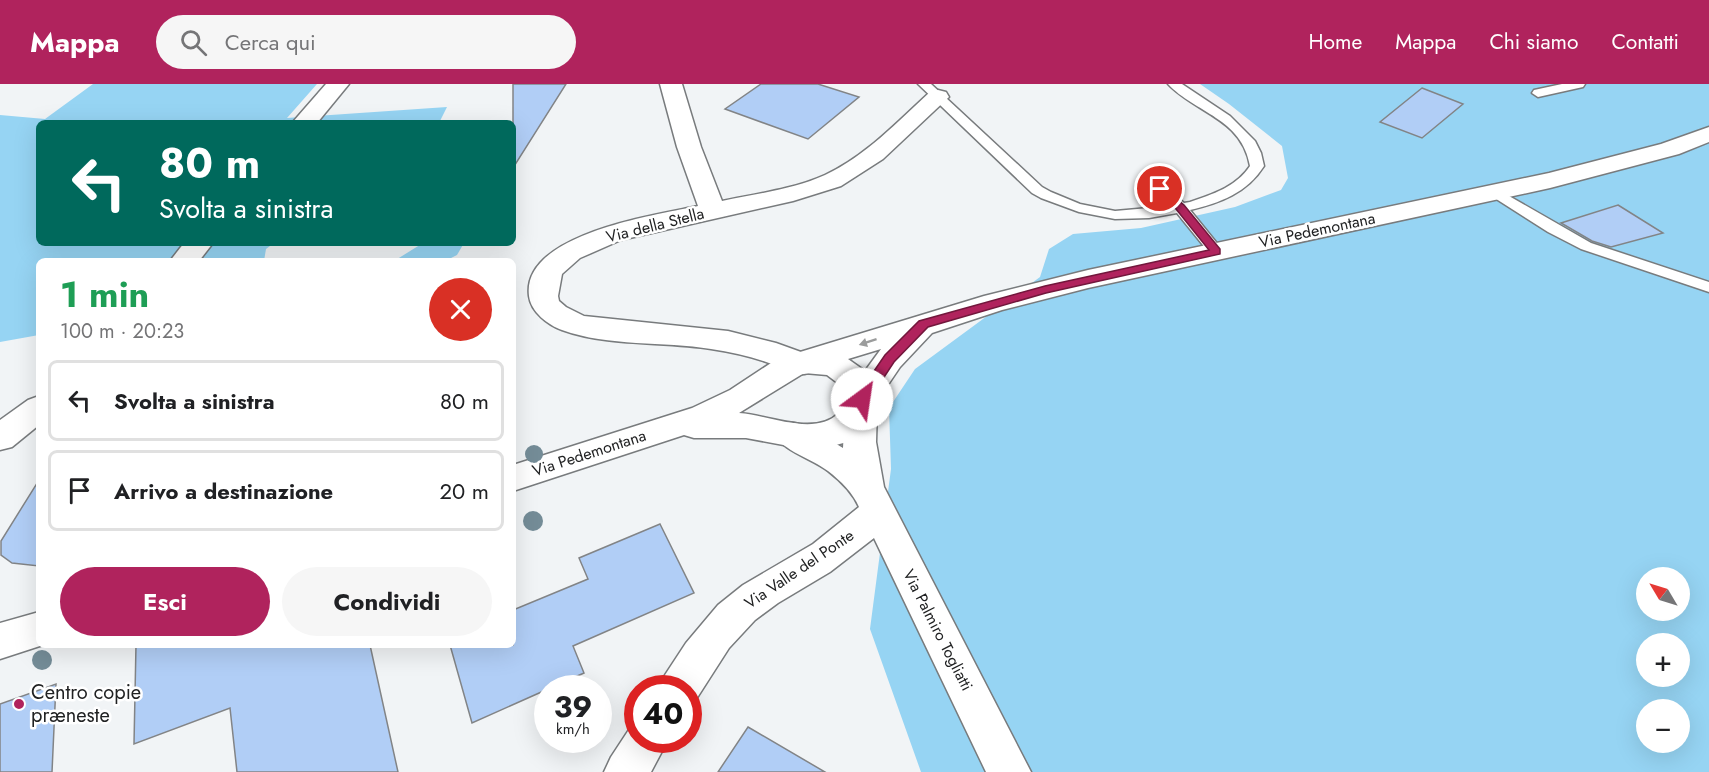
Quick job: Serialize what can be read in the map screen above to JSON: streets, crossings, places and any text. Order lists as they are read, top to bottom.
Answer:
{
  "streets": {
    "street": [
      "Via della Stella",
      "Via Pedemontana",
      "Via Valle del Ponte",
      "Via Palmiro Togliatti"
    ]
  },
  "crossings": [
    ["Via della Stella", "Via Pedemontana"],
    ["Via della Stella", "Via Palmiro Togliatti"],
    ["Via Pedemontana", "Via Palmiro Togliatti"],
    ["Via Valle del Ponte", "Via Palmiro Togliatti"]
  ],
  "places": ["Centro copie præneste"],
  "north": "top left",
  "page": {
    "header": "Mappa",
    "search": "Cerca qui",
    "nav": [
      "Home",
      "Mappa",
      "Chi siamo",
      "Contatti"
    ],
    "turn": ["80 m", "Svolta a sinistra"],
    "heading": ["1 min", "100 m · 20:23"],
    "list": [
      {
        "name": "Svolta a sinistra",
        "value": "80 m"
      },
      {
        "name": "Arrivo a destinazione",
        "value": "20 m"
      }
    ],
    "buttons": ["Esci", "Condividi"],
    "map_buttons": ["+", "−"],
    "speed": "39 km/h",
    "limit": "40"
  }
}
